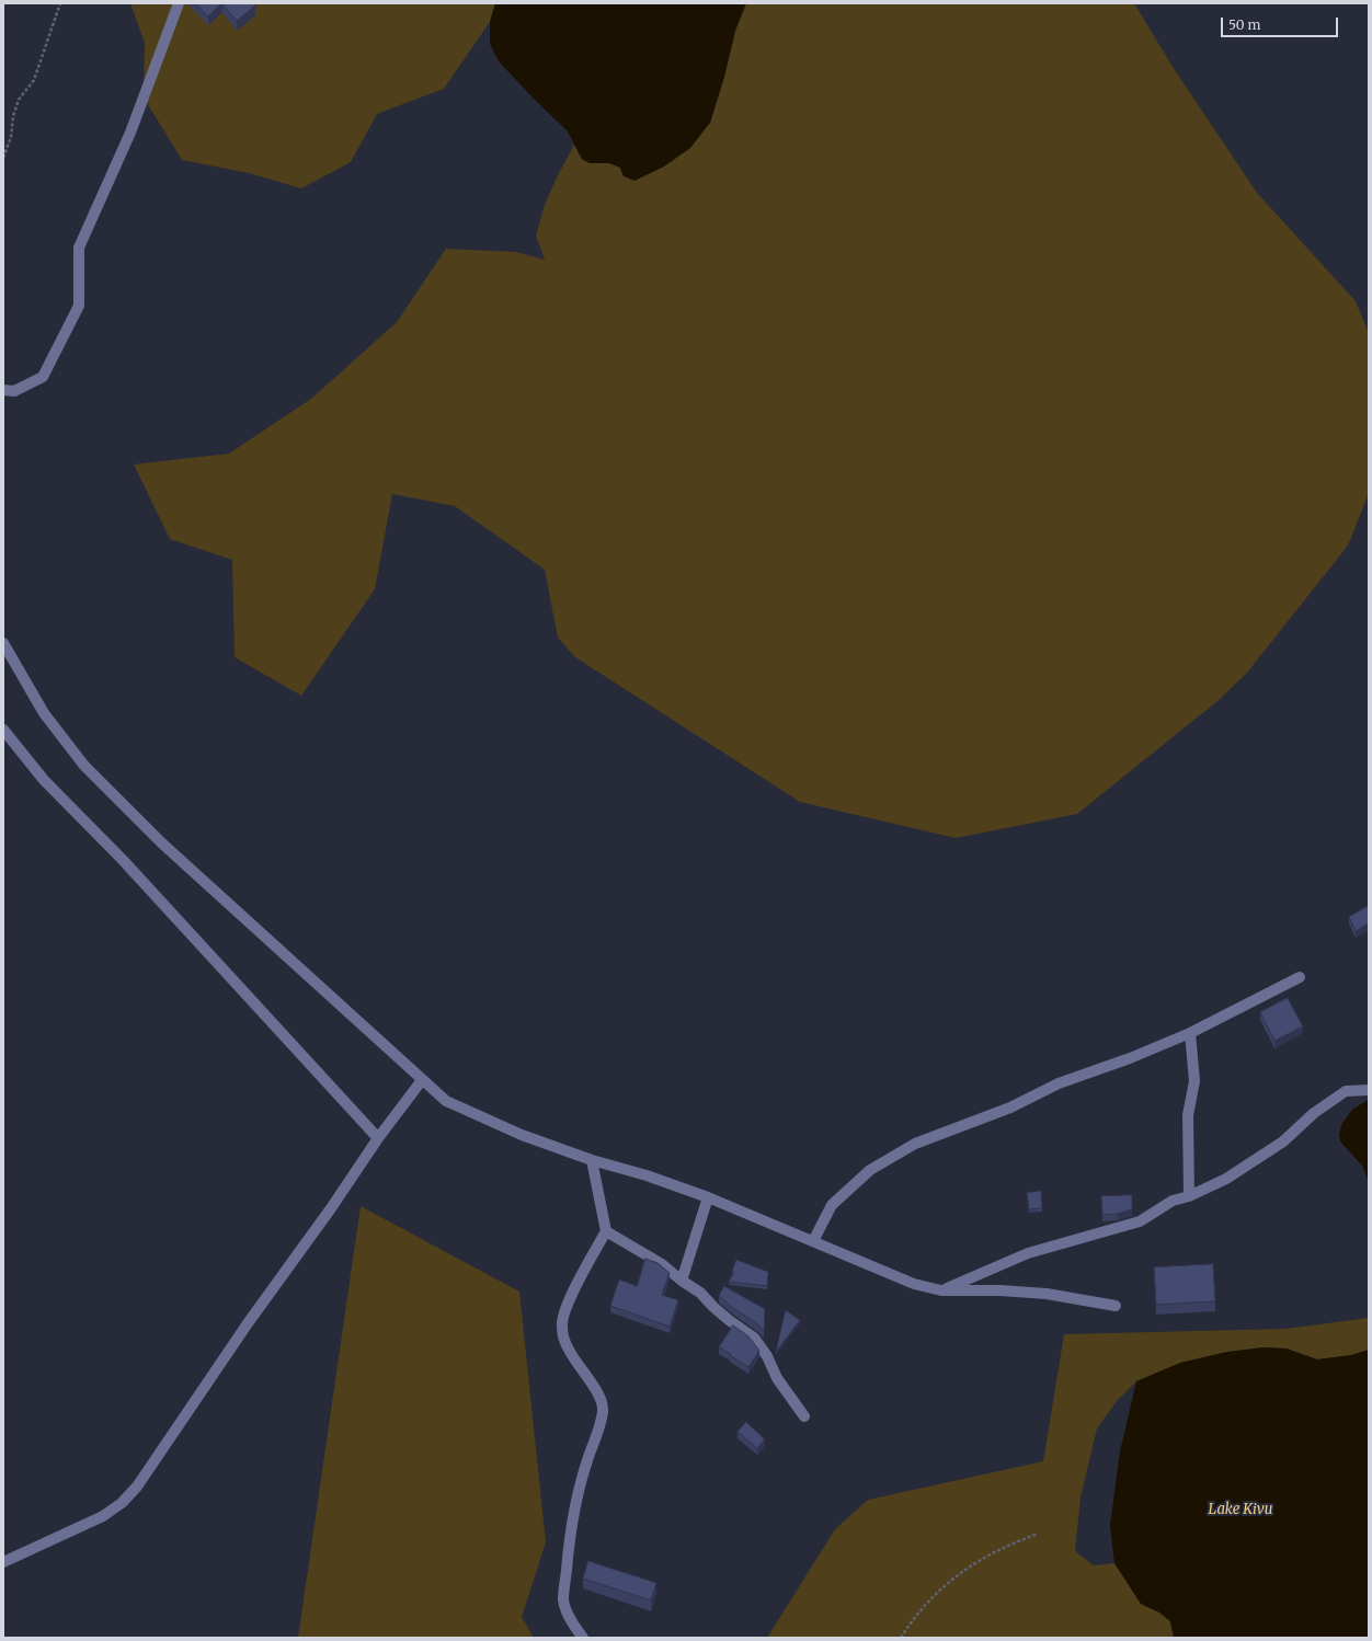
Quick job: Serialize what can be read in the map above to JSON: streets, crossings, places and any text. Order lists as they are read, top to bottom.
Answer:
{
  "water": ["Lake Kivu"],
  "scale_bar": "50 m"
}
